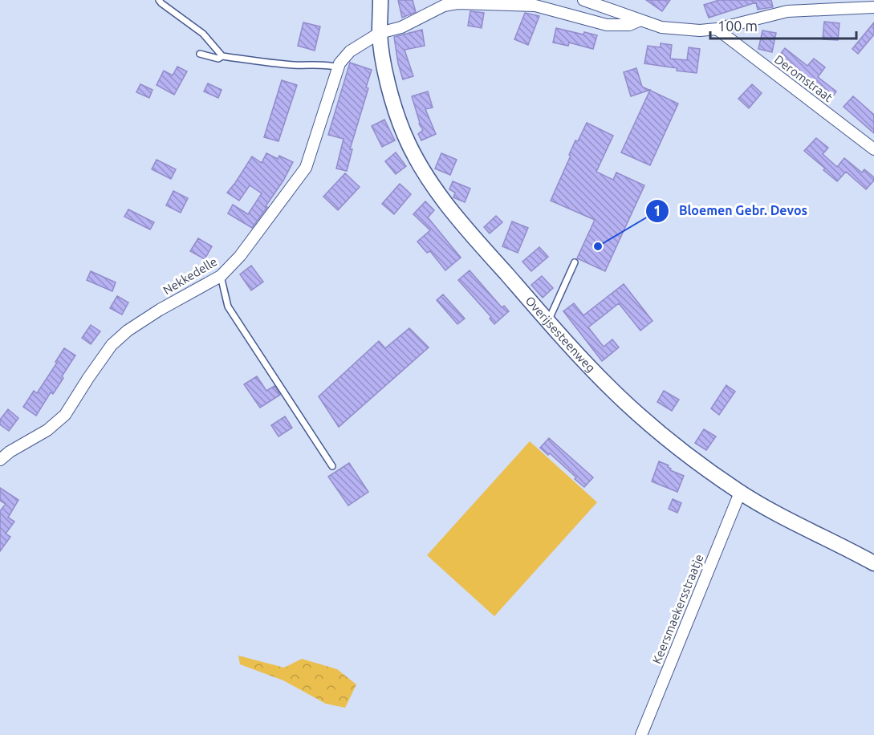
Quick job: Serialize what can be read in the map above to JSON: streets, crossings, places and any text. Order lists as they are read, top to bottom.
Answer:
{
  "streets": {
    "street": [
      "Deromstraat",
      "Nekkedelle",
      "Overijsesteenweg",
      "Keersmaekersstraatje"
    ]
  },
  "crossings": [
    ["Nekkedelle", "Overijsesteenweg"],
    ["Overijsesteenweg", "Keersmaekersstraatje"]
  ],
  "places": ["Bloemen Gebr. Devos"],
  "scale_bar": "100 m"
}
